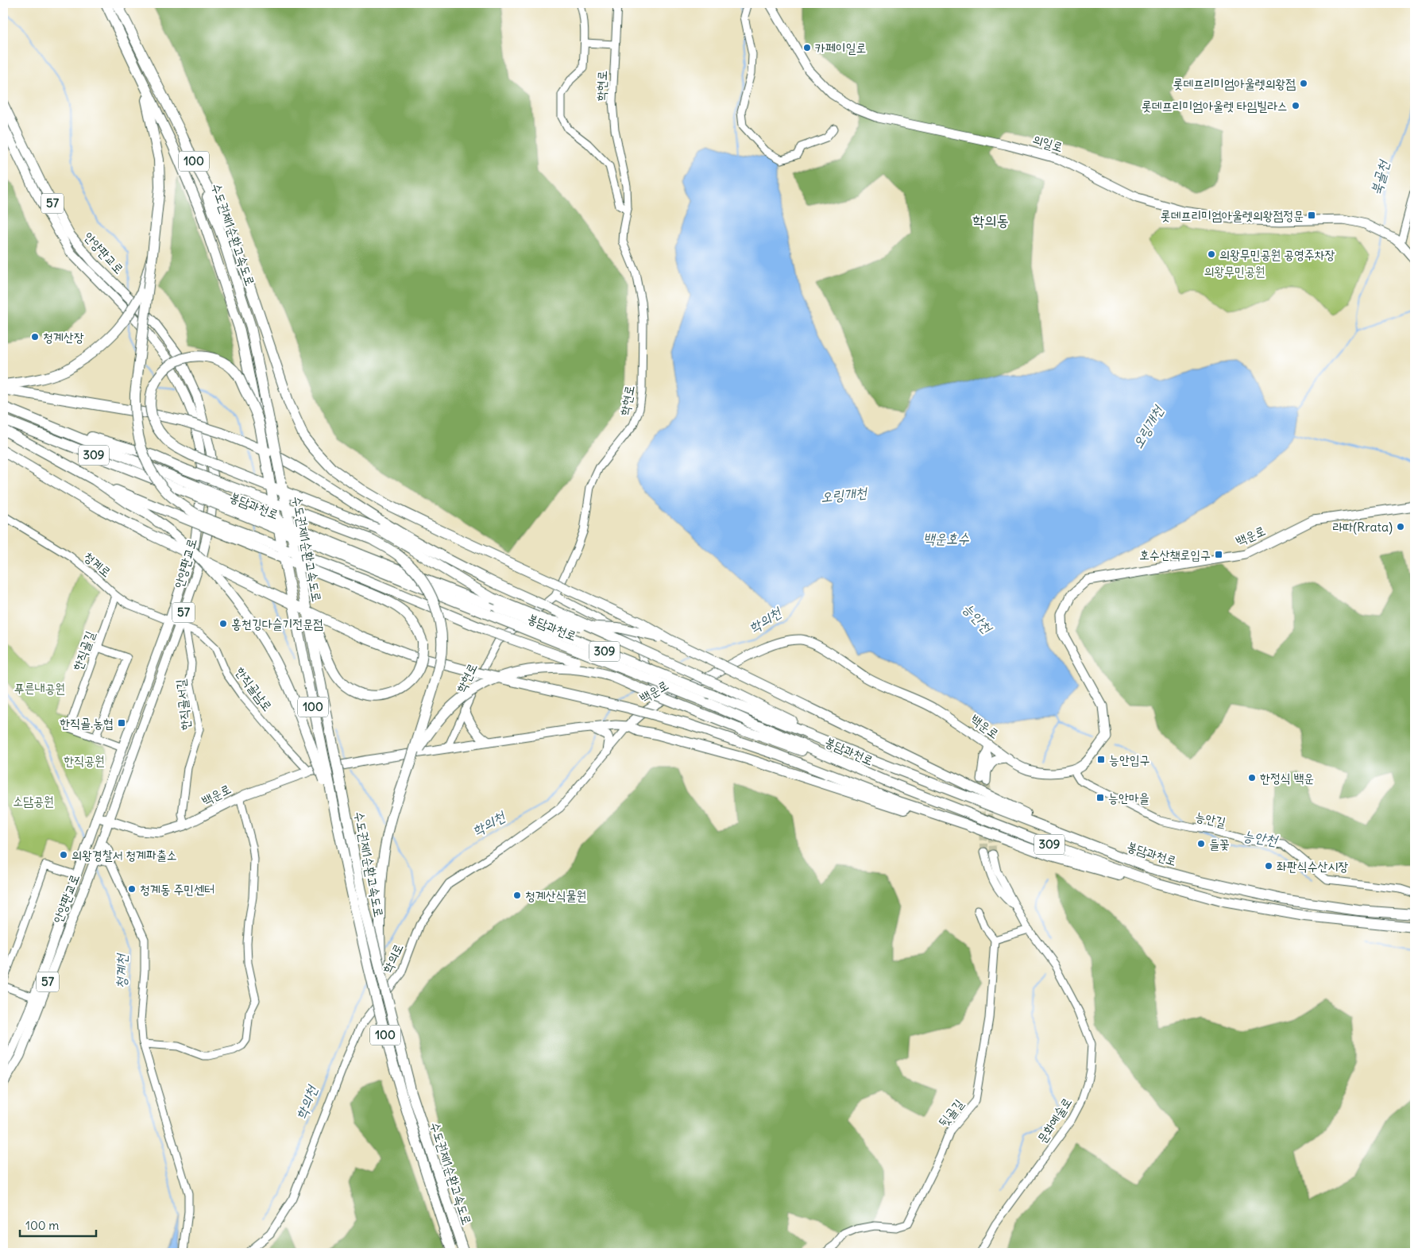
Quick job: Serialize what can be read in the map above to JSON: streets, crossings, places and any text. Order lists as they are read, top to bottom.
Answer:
{
  "streets": {
    "highway": [
      "100",
      "수도권제1순환고속도로",
      "309",
      "봉담과천로"
    ],
    "main road": [
      "의일로",
      "57",
      "안양판교로",
      "백운로"
    ],
    "street": [
      "학현로",
      "청계로",
      "한직골길",
      "한직골남로",
      "한직골서길",
      "능안길",
      "학의로",
      "뒷골길",
      "문화예술로"
    ]
  },
  "crossings": [
    ["학현로", "백운로"],
    ["안양판교로", "백운로"],
    ["안양판교로", "청계로"],
    ["안양판교로", "한직골길"],
    ["안양판교로", "한직골남로"],
    ["안양판교로", "한직골서길"],
    ["백운로", "한직골남로"],
    ["백운로", "한직골서길"],
    ["백운로", "능안길"],
    ["백운로", "학의로"],
    ["청계로", "한직골길"],
    ["청계로", "한직골남로"],
    ["청계로", "한직골서길"],
    ["한직골남로", "한직골서길"]
  ],
  "districts": ["학의동"],
  "water": [
    "북골천",
    "오링개천",
    "백운호수",
    "능안천",
    "학의천",
    "청계천"
  ],
  "parks": [
    "의왕무민공원",
    "푸른내공원",
    "한직공원",
    "소담공원"
  ],
  "places": {
    "other": [
      "카페이일로",
      "롯데프리미엄아울렛의왕점",
      "롯데프리미엄아울렛 타임빌라스",
      "의왕무민공원 공영주차장",
      "청계산장",
      "라따(Rrata)",
      "홍천깅다슬기전문점",
      "한정식 백운",
      "들꽃",
      "의왕경찰서 청계파출소",
      "좌판식수산시장",
      "청계동 주민센터",
      "청계산식물원"
    ],
    "transit": [
      "롯데프리미엄아울렛의왕점정문",
      "호수산책로입구",
      "한직골.농협",
      "능안입구",
      "능안마을"
    ]
  },
  "scale_bar": "100 m"
}
